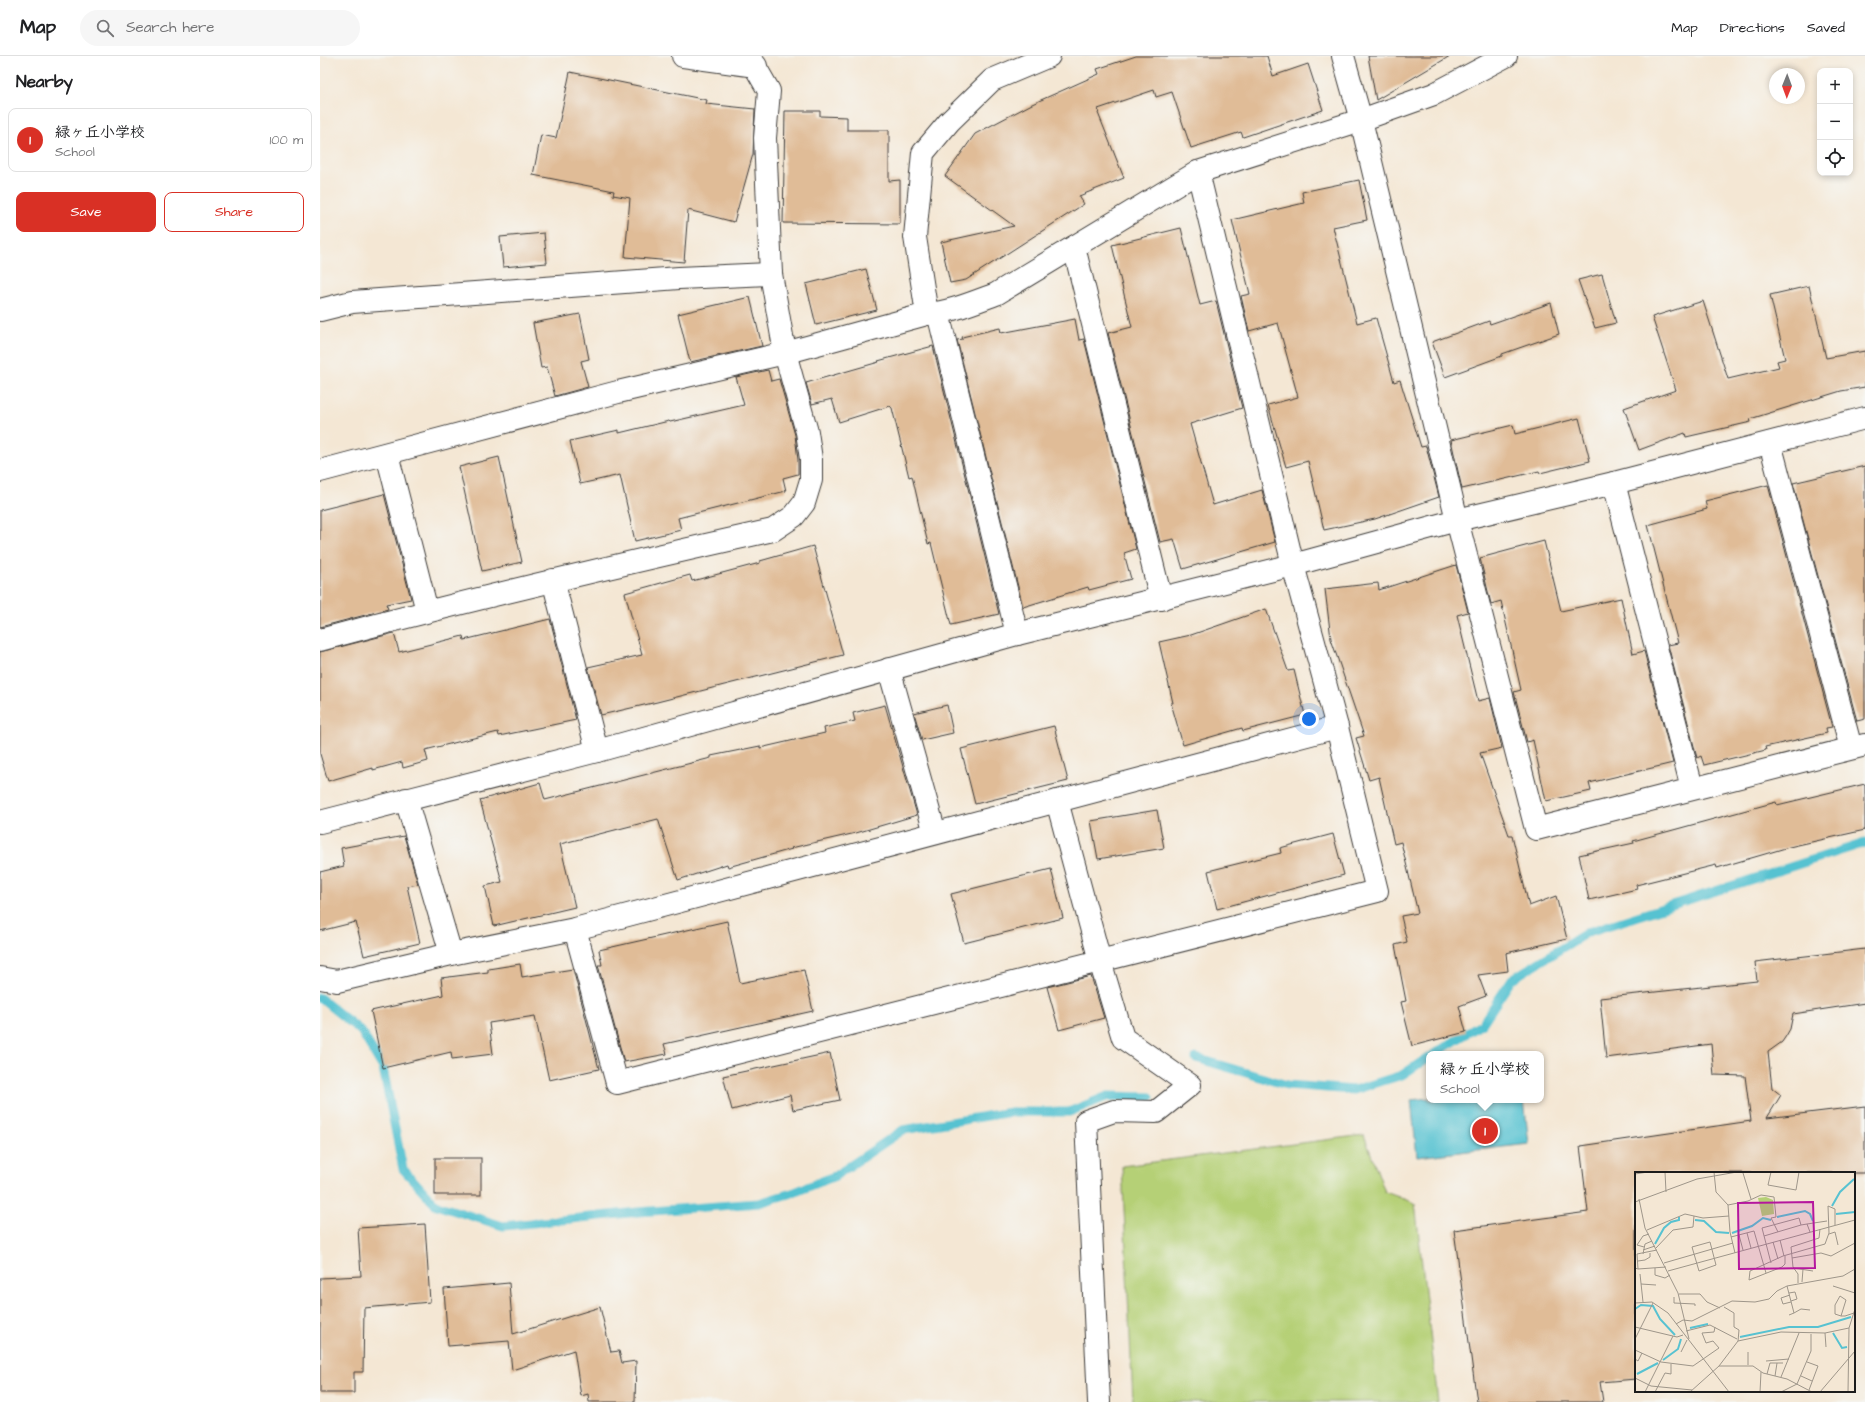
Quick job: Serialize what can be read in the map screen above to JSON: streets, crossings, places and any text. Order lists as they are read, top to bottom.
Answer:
{
  "north": "bottom",
  "page": {
    "header": "Map",
    "search": "Search here",
    "nav": ["Map", "Directions", "Saved"],
    "heading": "Nearby",
    "map_buttons": ["+", "−"],
    "list": [
      {
        "mark": "1",
        "name": "緑ヶ丘小学校",
        "note": "School",
        "value": "100 m"
      }
    ],
    "buttons": ["Save", "Share"],
    "popup": ["緑ヶ丘小学校", "School"],
    "pins": "1"
  }
}
